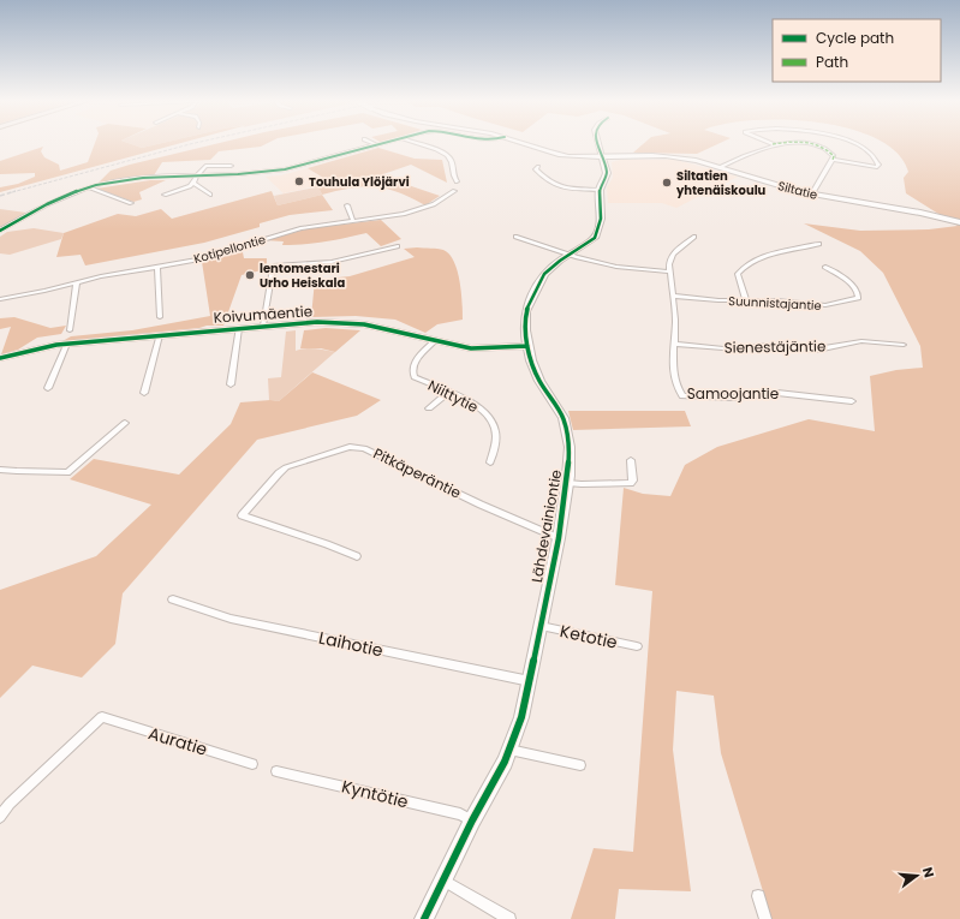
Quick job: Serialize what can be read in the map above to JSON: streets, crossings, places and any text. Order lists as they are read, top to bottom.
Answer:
{
  "streets": {
    "street": [
      "Siltatie",
      "Kotipellontie",
      "Suunnistajantie",
      "Koivumäentie",
      "Sienestäjäntie",
      "Samoojantie",
      "Niittytie",
      "Pitkäperäntie",
      "Lähdevainiontie",
      "Ketotie",
      "Laihotie",
      "Auratie",
      "Kyntötie"
    ]
  },
  "crossings": [
    ["Siltatie", "Lähdevainiontie"],
    ["Suunnistajantie", "Samoojantie"],
    ["Koivumäentie", "Niittytie"],
    ["Koivumäentie", "Lähdevainiontie"],
    ["Sienestäjäntie", "Samoojantie"],
    ["Pitkäperäntie", "Lähdevainiontie"],
    ["Lähdevainiontie", "Ketotie"],
    ["Lähdevainiontie", "Laihotie"],
    ["Lähdevainiontie", "Kyntötie"]
  ],
  "places": ["Touhula Ylöjärvi", "Siltatien yhtenäiskoulu", "lentomestari Urho Heiskala"],
  "legend": ["Cycle path", "Path"],
  "north": "right"
}
